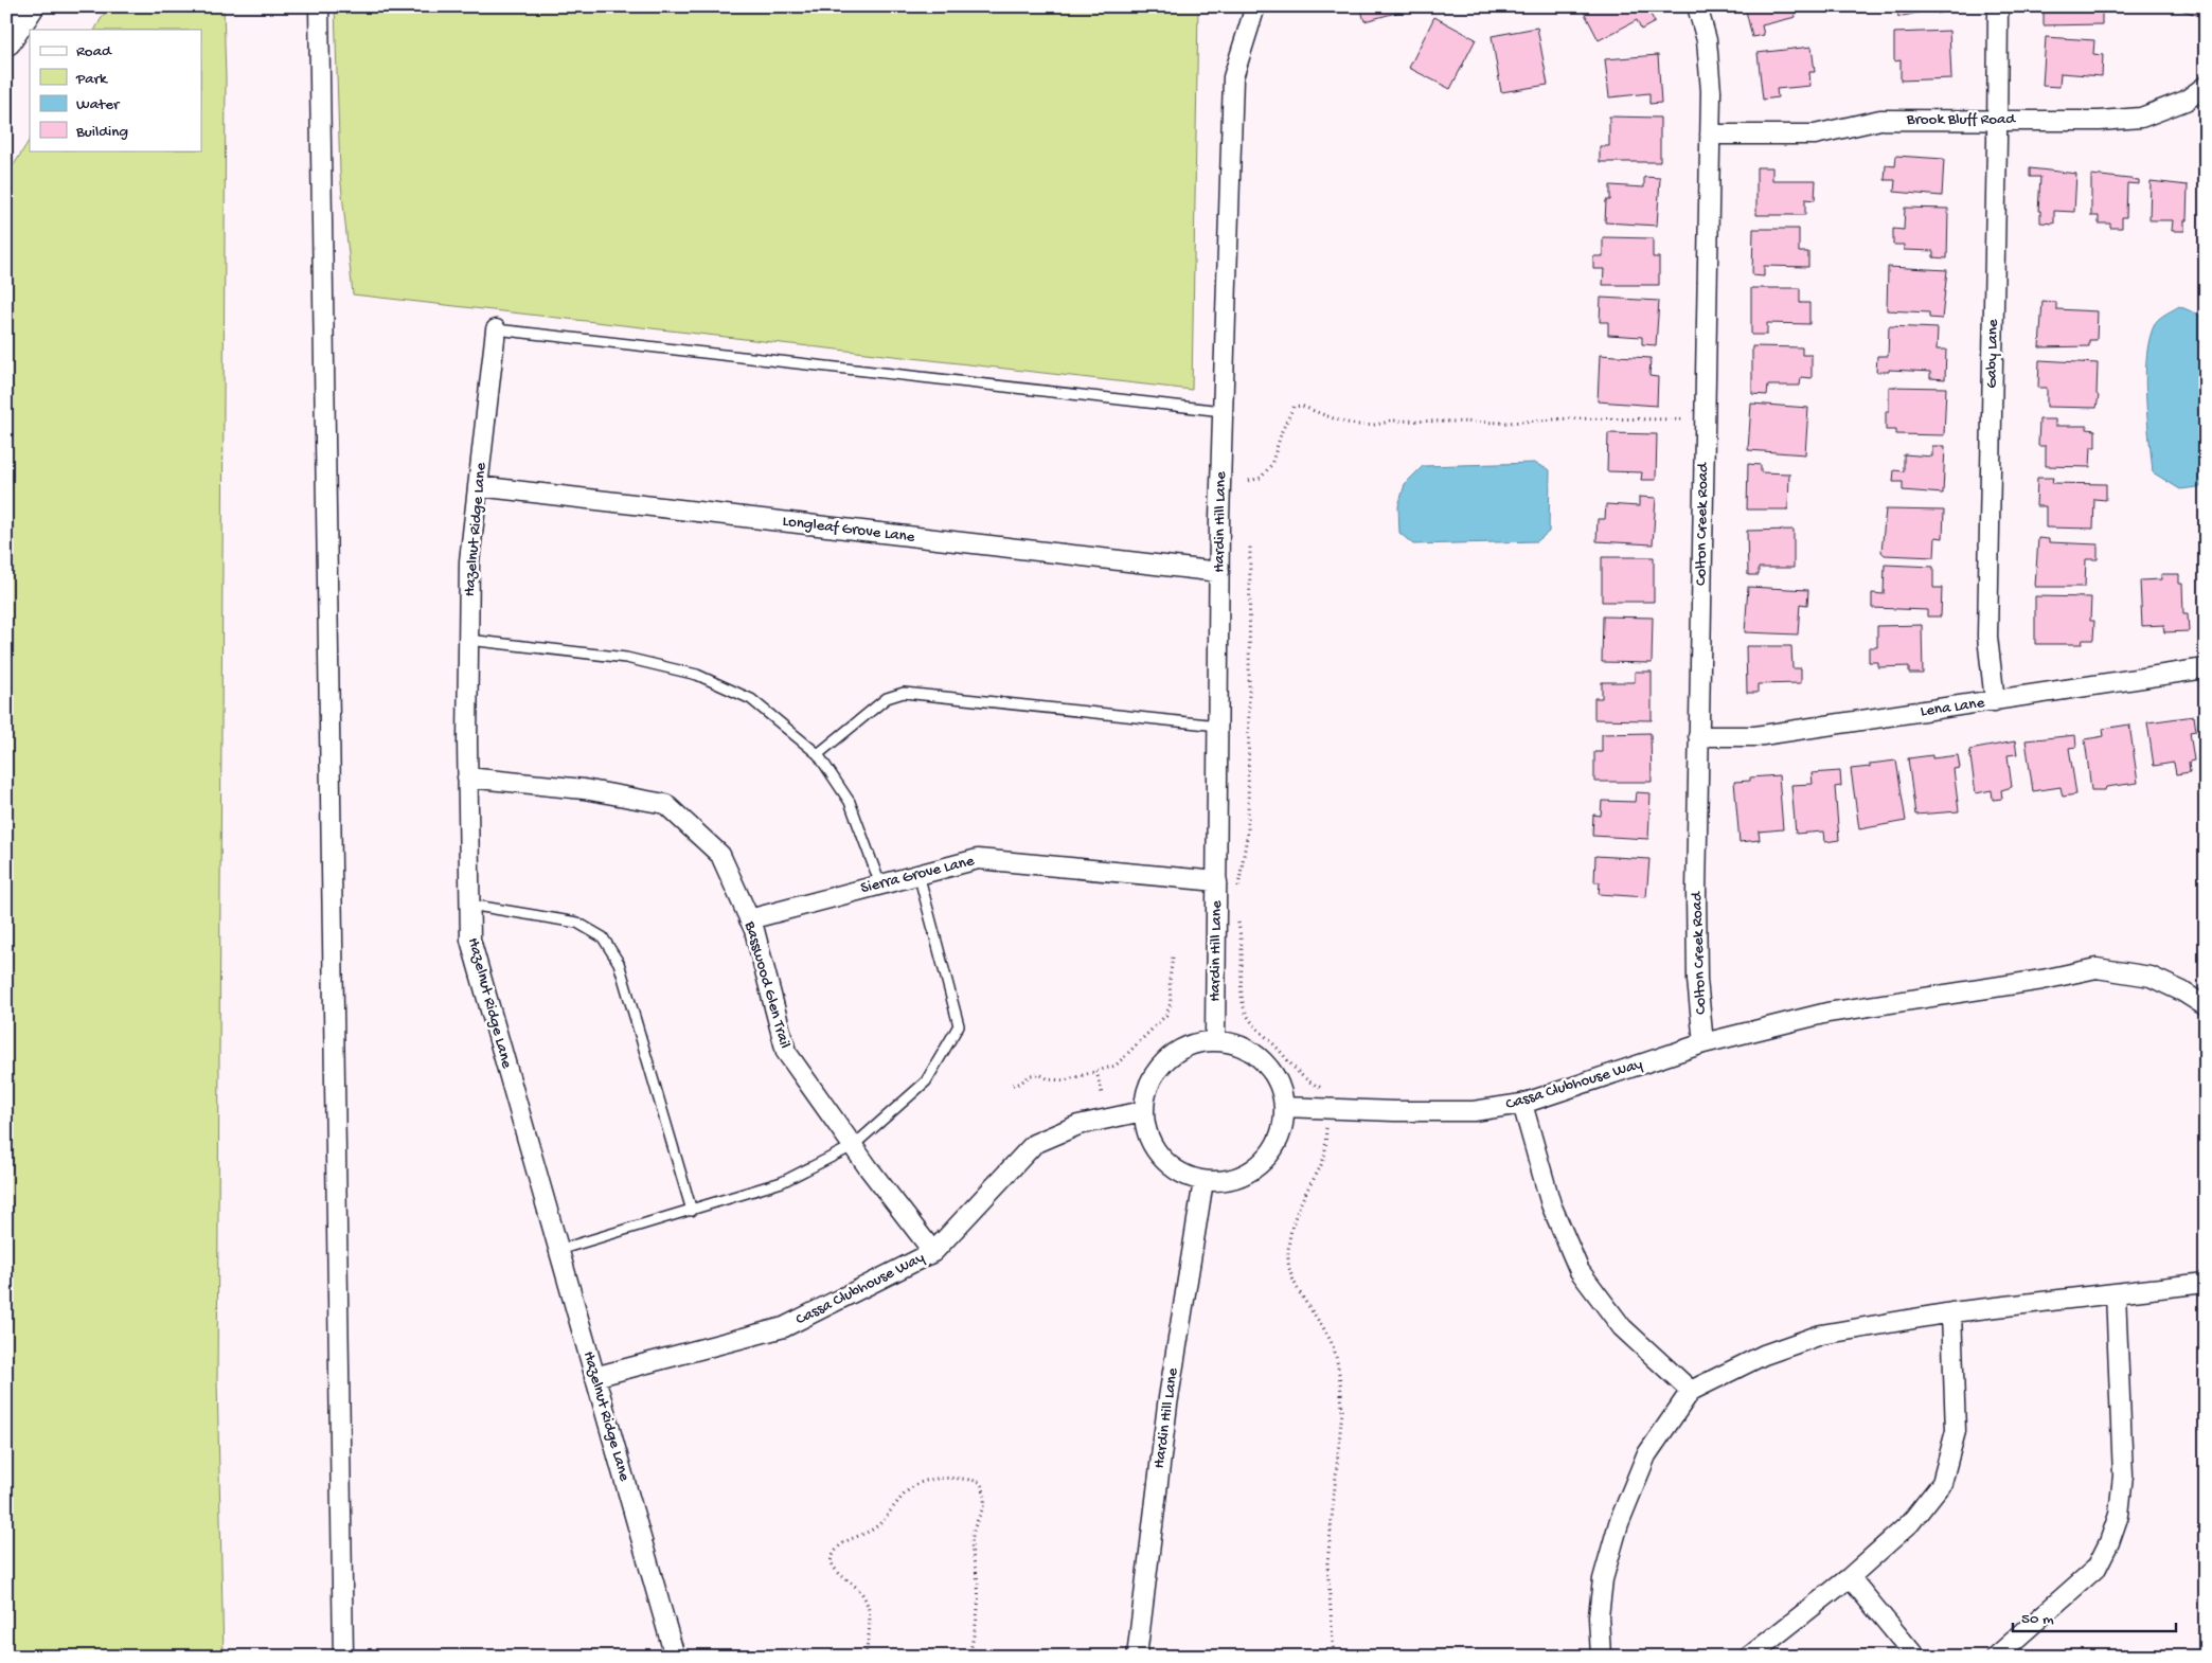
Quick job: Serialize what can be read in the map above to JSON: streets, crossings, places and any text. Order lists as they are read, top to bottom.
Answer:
{
  "streets": {
    "street": [
      "Brook Bluff Road",
      "Gaby Lane",
      "Hardin Hill Lane",
      "Colton Creek Road",
      "Hazelnut Ridge Lane",
      "Longleaf Grove Lane",
      "Lena Lane",
      "Sierra Grove Lane",
      "Basswood Glen Trail",
      "Cassa Clubhouse Way"
    ]
  },
  "crossings": [
    ["Brook Bluff Road", "Gaby Lane"],
    ["Brook Bluff Road", "Colton Creek Road"],
    ["Gaby Lane", "Lena Lane"],
    ["Hardin Hill Lane", "Longleaf Grove Lane"],
    ["Hardin Hill Lane", "Sierra Grove Lane"],
    ["Hardin Hill Lane", "Cassa Clubhouse Way"],
    ["Colton Creek Road", "Lena Lane"],
    ["Colton Creek Road", "Cassa Clubhouse Way"],
    ["Hazelnut Ridge Lane", "Longleaf Grove Lane"],
    ["Hazelnut Ridge Lane", "Basswood Glen Trail"],
    ["Hazelnut Ridge Lane", "Cassa Clubhouse Way"],
    ["Sierra Grove Lane", "Basswood Glen Trail"],
    ["Basswood Glen Trail", "Cassa Clubhouse Way"]
  ],
  "legend": [
    "Road",
    "Park",
    "Water",
    "Building"
  ],
  "scale_bar": "50 m"
}
